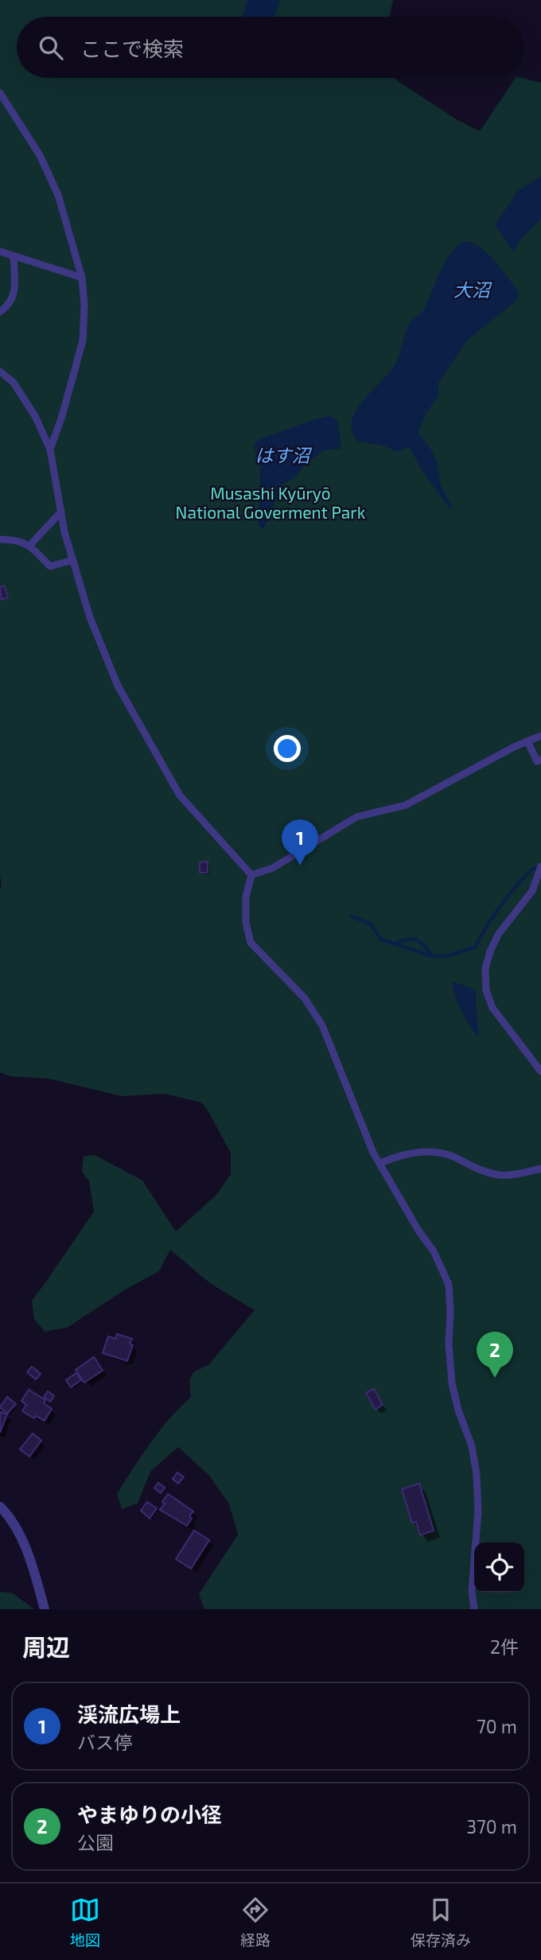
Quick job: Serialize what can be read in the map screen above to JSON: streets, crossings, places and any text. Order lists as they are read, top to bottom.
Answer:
{
  "water": ["大沼", "はす沼"],
  "parks": ["Musashi Kyūryō National Goverment Park"],
  "page": {
    "search": "ここで検索",
    "pins": ["1", "2"],
    "heading": ["周辺", "2件"],
    "list": [
      {
        "mark": "1",
        "name": "渓流広場上",
        "note": "バス停",
        "value": "70 m"
      },
      {
        "mark": "2",
        "name": "やまゆりの小径",
        "note": "公園",
        "value": "370 m"
      }
    ],
    "nav": ["地図", "経路", "保存済み"]
  }
}
